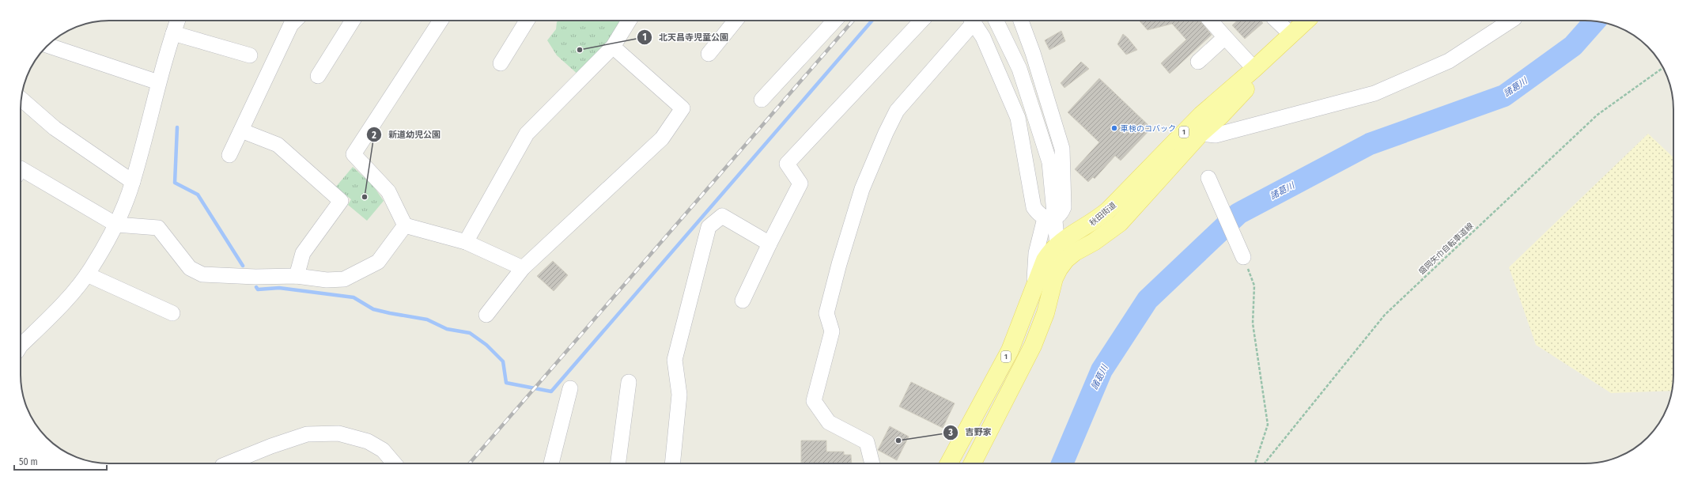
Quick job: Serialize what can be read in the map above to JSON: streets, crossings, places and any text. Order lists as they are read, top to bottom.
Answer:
{
  "streets": {
    "main road": ["1", "秋田街道"],
    "path": ["盛岡矢巾自転車道線"]
  },
  "water": ["諸葛川"],
  "places": [
    "北天昌寺児童公園",
    "車検のコバック",
    "新道幼児公園",
    "吉野家"
  ],
  "scale_bar": "50 m"
}
